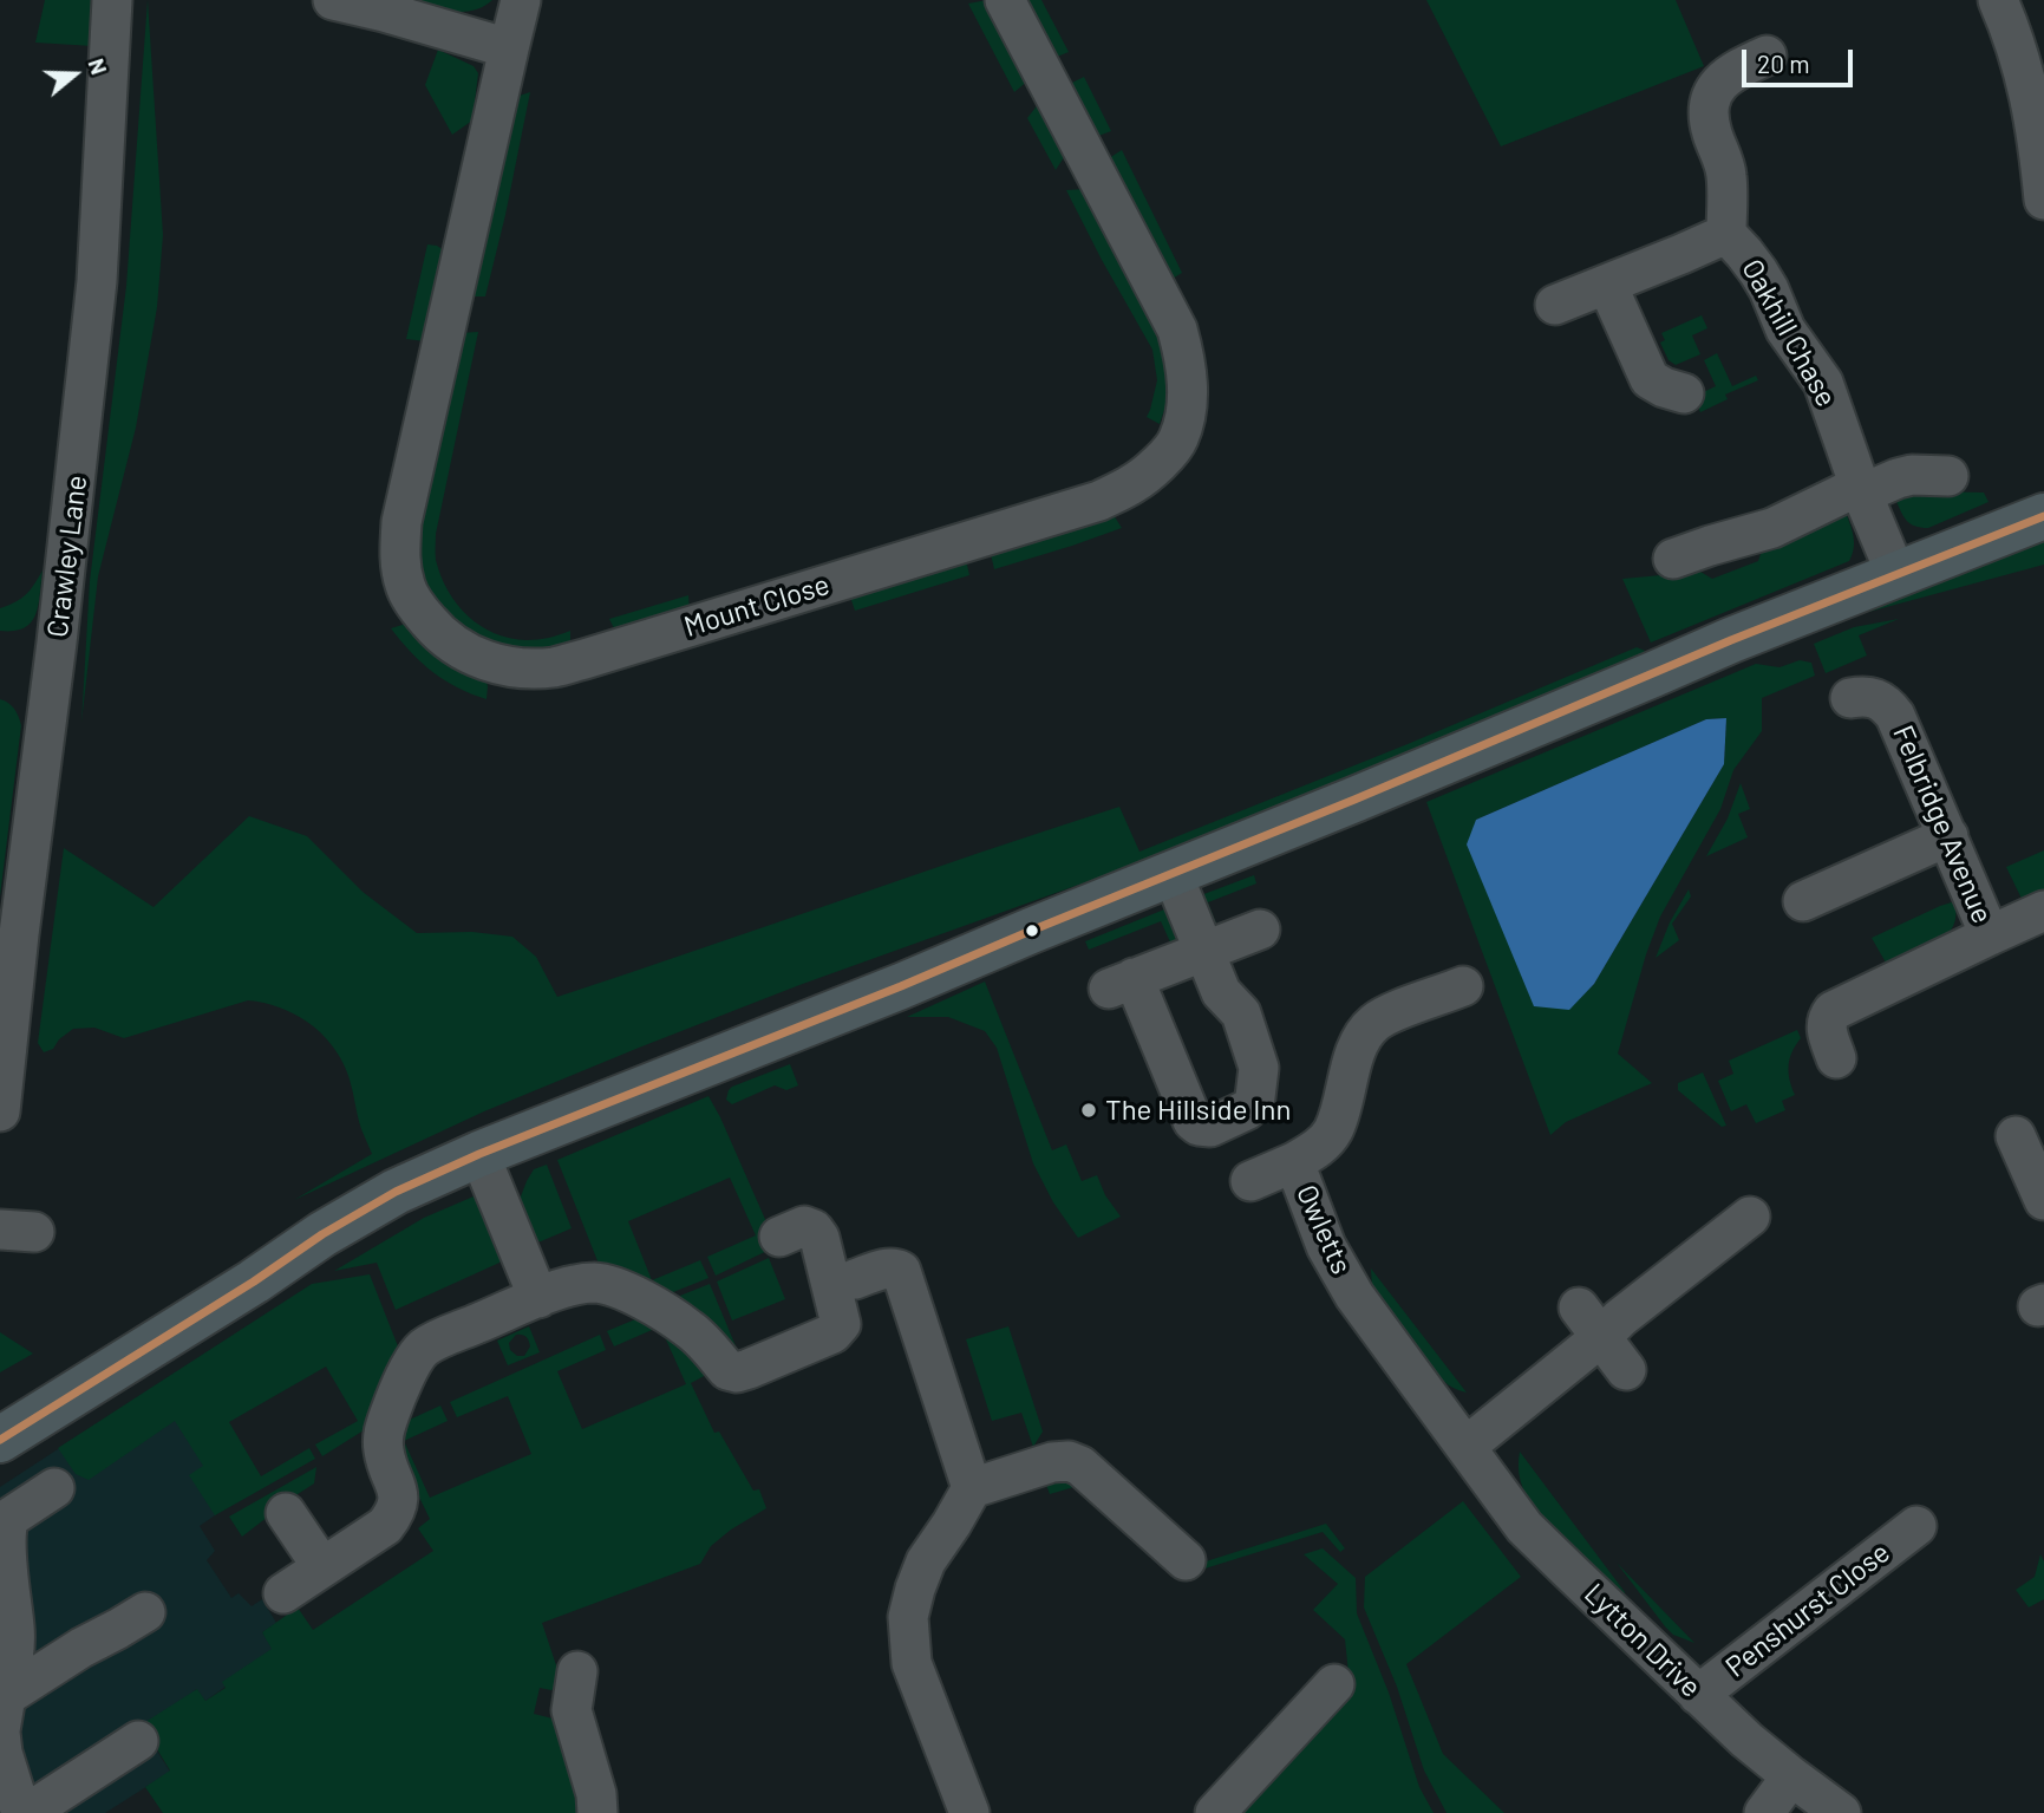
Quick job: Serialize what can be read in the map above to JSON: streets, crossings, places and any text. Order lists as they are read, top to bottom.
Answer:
{
  "streets": {
    "street": [
      "Oakhill Chase",
      "Crawley Lane",
      "Mount Close",
      "Felbridge Avenue",
      "Owletts",
      "Penshurst Close",
      "Lytton Drive"
    ]
  },
  "crossings": [
    ["Owletts", "Lytton Drive"],
    ["Penshurst Close", "Lytton Drive"]
  ],
  "places": ["The Hillside Inn"],
  "scale_bar": "20 m",
  "north": "right"
}
